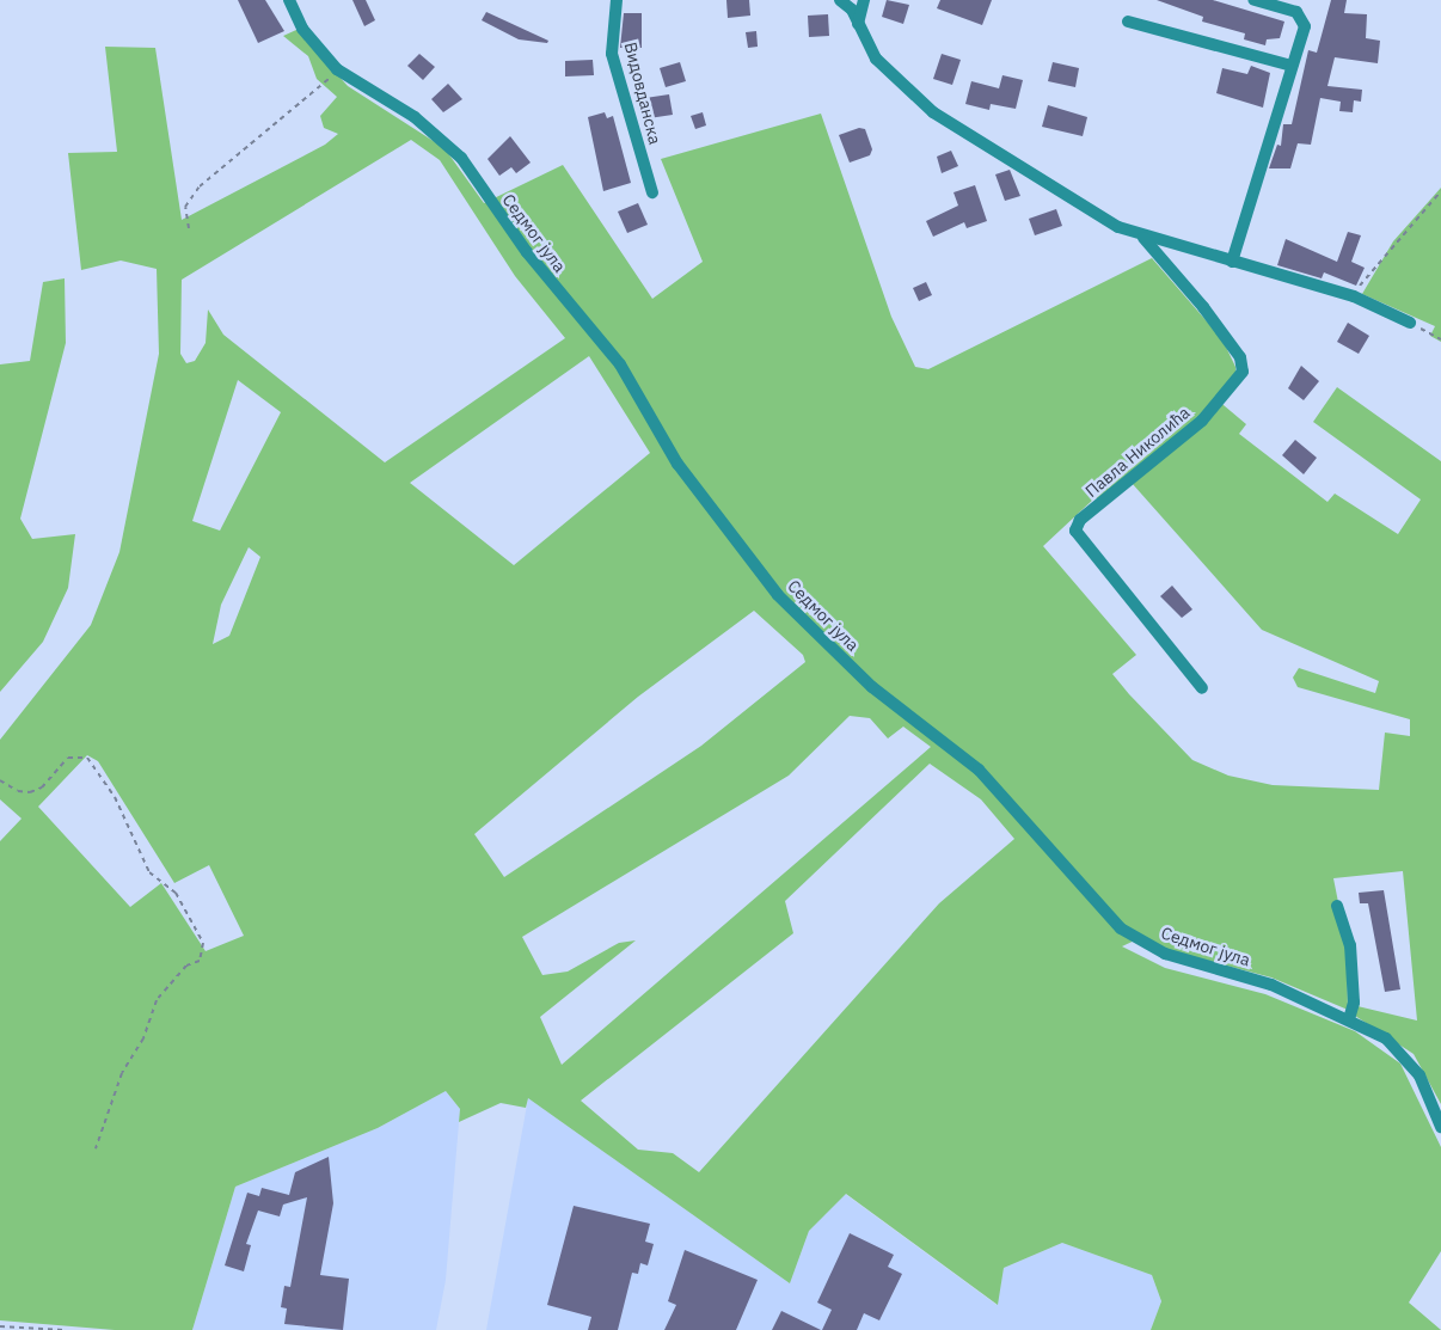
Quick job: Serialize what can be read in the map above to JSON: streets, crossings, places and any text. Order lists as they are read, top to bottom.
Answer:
{
  "streets": {
    "street": ["Видовданска", "Седмог јула", "Павла Николића"]
  }
}
